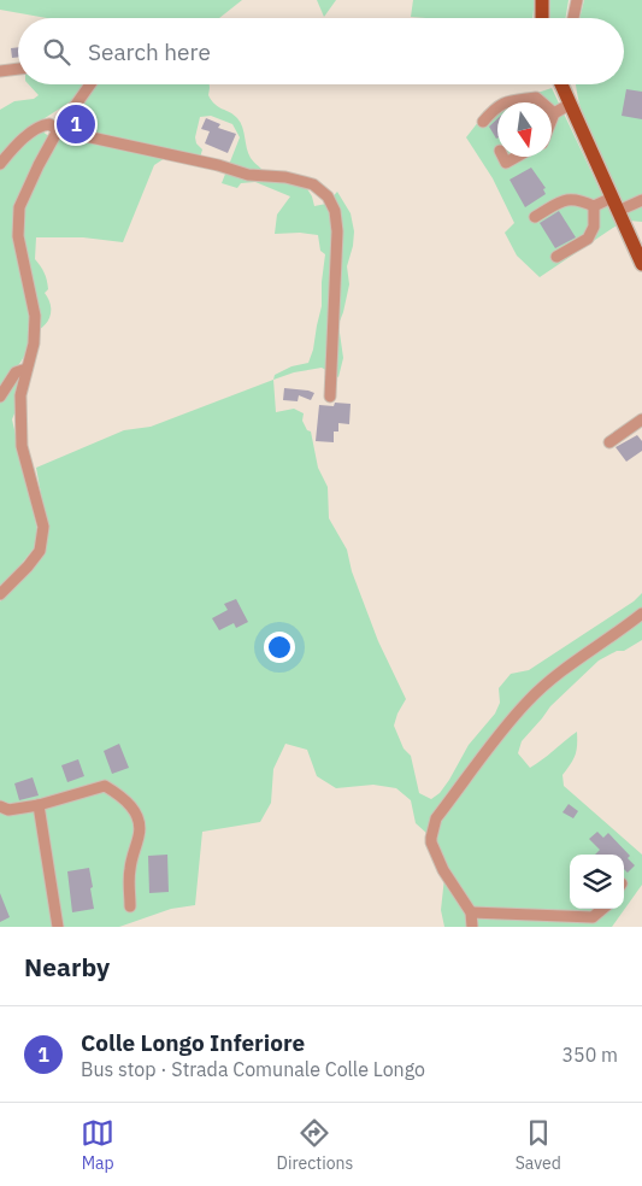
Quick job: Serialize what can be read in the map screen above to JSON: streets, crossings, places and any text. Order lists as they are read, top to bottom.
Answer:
{
  "north": "bottom",
  "page": {
    "search": "Search here",
    "pins": "1",
    "heading": "Nearby",
    "list": [
      {
        "mark": "1",
        "name": "Colle Longo Inferiore",
        "note": "Bus stop · Strada Comunale Colle Longo",
        "value": "350 m"
      }
    ],
    "nav": ["Map", "Directions", "Saved"]
  }
}
